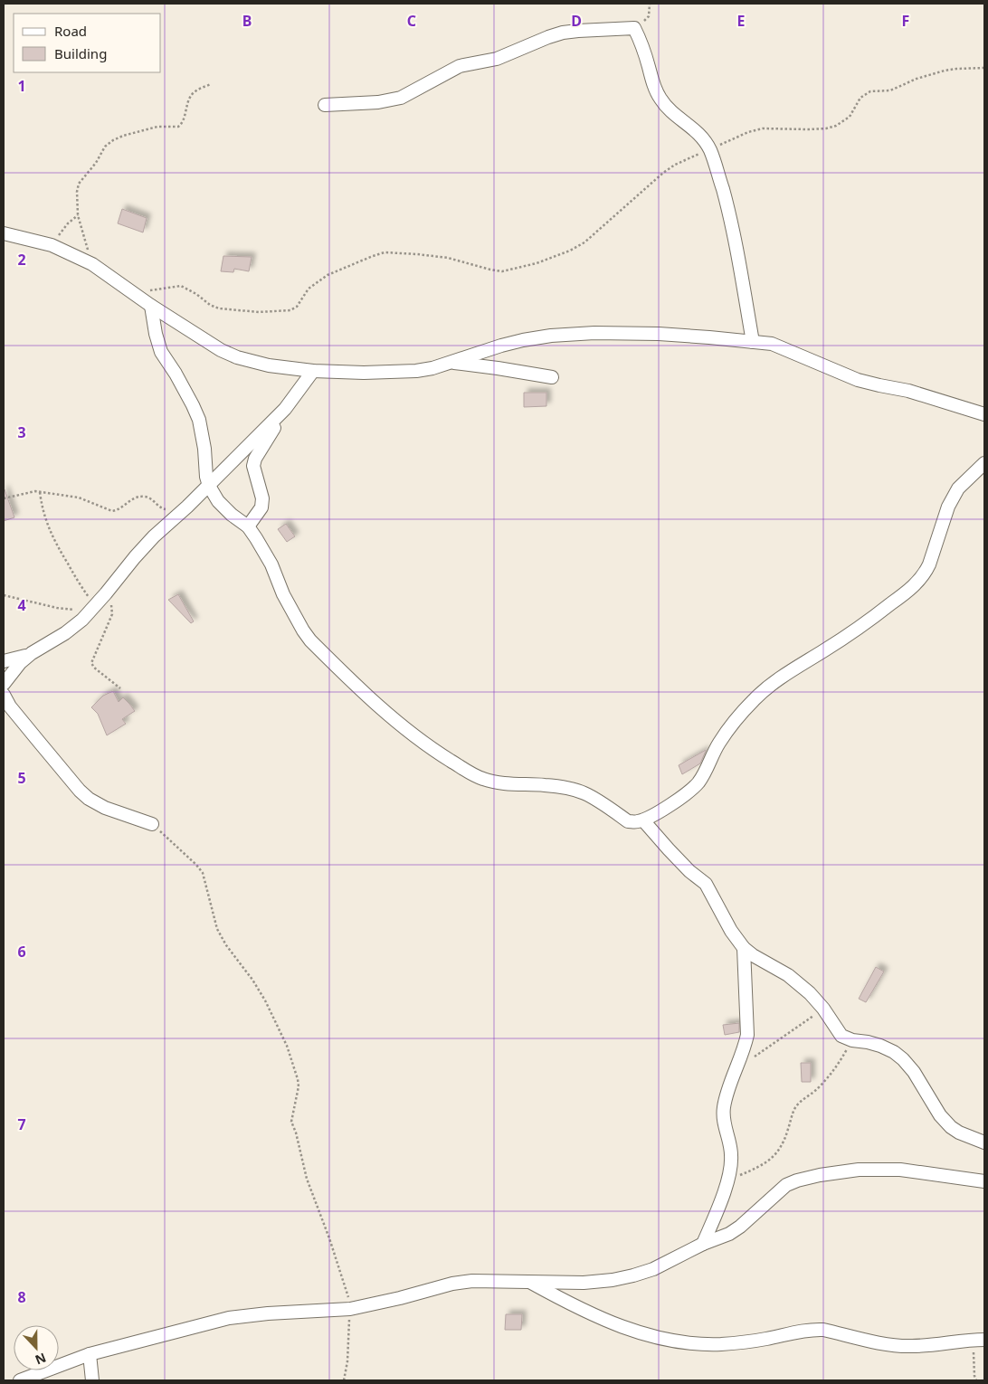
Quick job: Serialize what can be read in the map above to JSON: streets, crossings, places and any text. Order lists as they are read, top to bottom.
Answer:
{
  "legend": ["Road", "Building"],
  "north": "bottom",
  "grid": {
    "columns": [
      "B",
      "C",
      "D",
      "E",
      "F"
    ],
    "rows": [
      "1",
      "2",
      "3",
      "4",
      "5",
      "6",
      "7",
      "8"
    ]
  }
}
